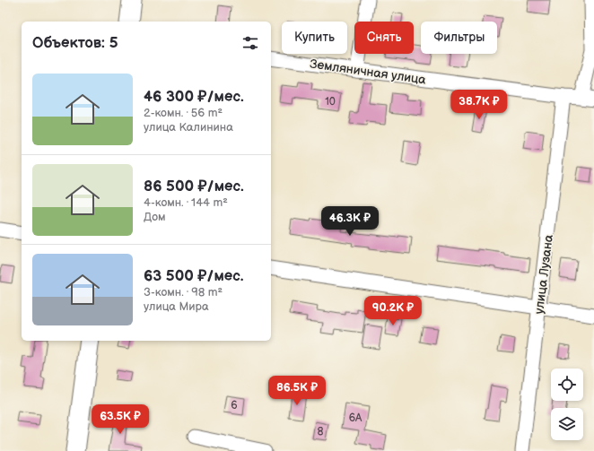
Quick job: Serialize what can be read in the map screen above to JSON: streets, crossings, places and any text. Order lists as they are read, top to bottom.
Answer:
{
  "streets": {
    "street": ["Земляничная улица", "улица Лузана"]
  },
  "crossings": [
    ["Земляничная улица", "улица Лузана"]
  ],
  "house_numbers": [
    "10",
    "6",
    "6А",
    "8"
  ],
  "page": {
    "chip": ["Купить", "Снять", "Фильтры"],
    "heading": "Объектов: 5",
    "list": [
      {
        "name": "46 300 ₽/мес.",
        "note": "2-комн. · 56 m² · улица Калинина"
      },
      {
        "name": "86 500 ₽/мес.",
        "note": "4-комн. · 144 m² · Дом"
      },
      {
        "name": "63 500 ₽/мес.",
        "note": "3-комн. · 98 m² · улица Мира"
      }
    ],
    "price": [
      "38.7K ₽",
      "46.3K ₽",
      "90.2K ₽",
      "86.5K ₽",
      "63.5K ₽"
    ]
  }
}
